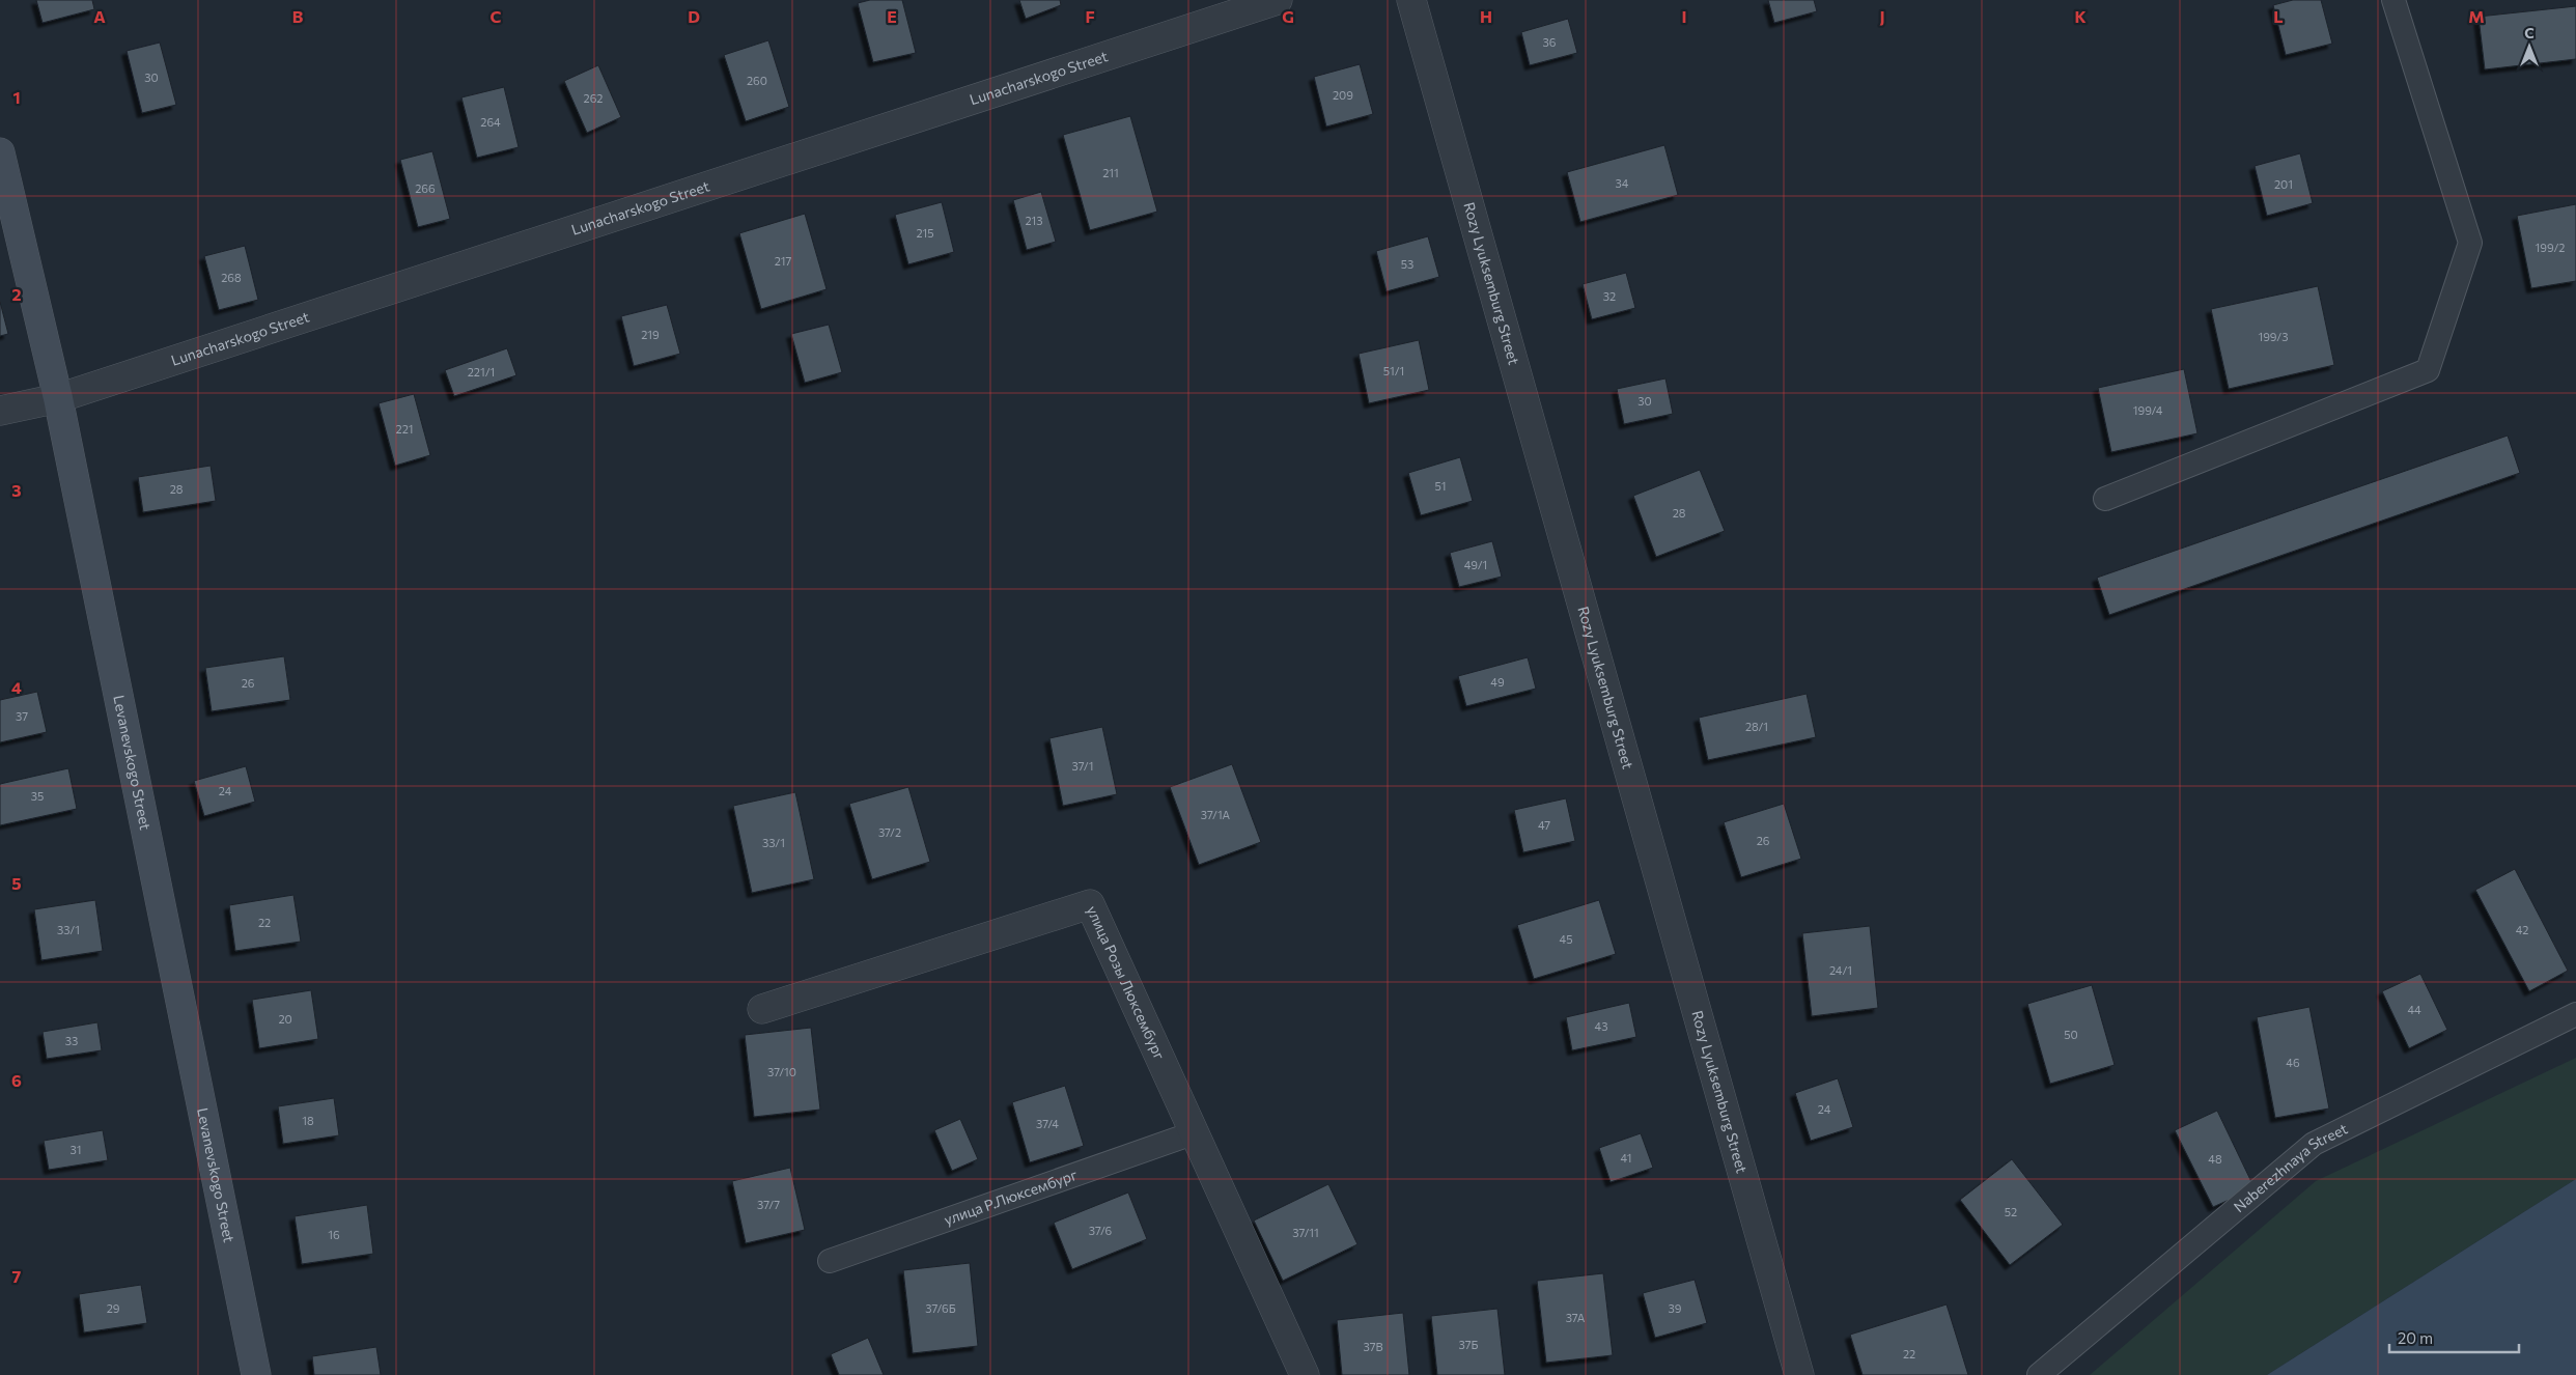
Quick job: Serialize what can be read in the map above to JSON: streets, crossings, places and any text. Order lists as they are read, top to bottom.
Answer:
{
  "streets": {
    "street": [
      "Lunacharskogo Street",
      "Rozy Lyuksemburg Street",
      "Levanevskogo Street",
      "улица Розы Люксембург"
    ],
    "lane": ["Naberezhnaya Street", "улица Р.Люксембург"]
  },
  "crossings": [
    ["Lunacharskogo Street", "Levanevskogo Street"],
    ["улица Розы Люксембург", "улица Р.Люксембург"]
  ],
  "house_numbers": [
    "36",
    "30",
    "260",
    "209",
    "262",
    "264",
    "211",
    "34",
    "201",
    "266",
    "213",
    "215",
    "199/2",
    "217",
    "53",
    "268",
    "32",
    "219",
    "199/3",
    "51/1",
    "221/1",
    "30",
    "199/4",
    "221",
    "51",
    "28",
    "28",
    "49/1",
    "49",
    "26",
    "37",
    "28/1",
    "37/1",
    "24",
    "35",
    "37/1А",
    "47",
    "37/2",
    "26",
    "33/1",
    "22",
    "33/1",
    "42",
    "45",
    "24/1",
    "44",
    "20",
    "43",
    "50",
    "33",
    "46",
    "37/10",
    "24",
    "18",
    "37/4",
    "31",
    "41",
    "48",
    "37/7",
    "52",
    "37/6",
    "37/11",
    "16",
    "29",
    "37/6Б",
    "39",
    "37А",
    "37Б",
    "37В",
    "22"
  ],
  "scale_bar": "20 m",
  "north": "top",
  "grid": {
    "columns": [
      "A",
      "B",
      "C",
      "D",
      "E",
      "F",
      "G",
      "H",
      "I",
      "J",
      "K",
      "L",
      "M"
    ],
    "rows": [
      "1",
      "2",
      "3",
      "4",
      "5",
      "6",
      "7"
    ]
  }
}
